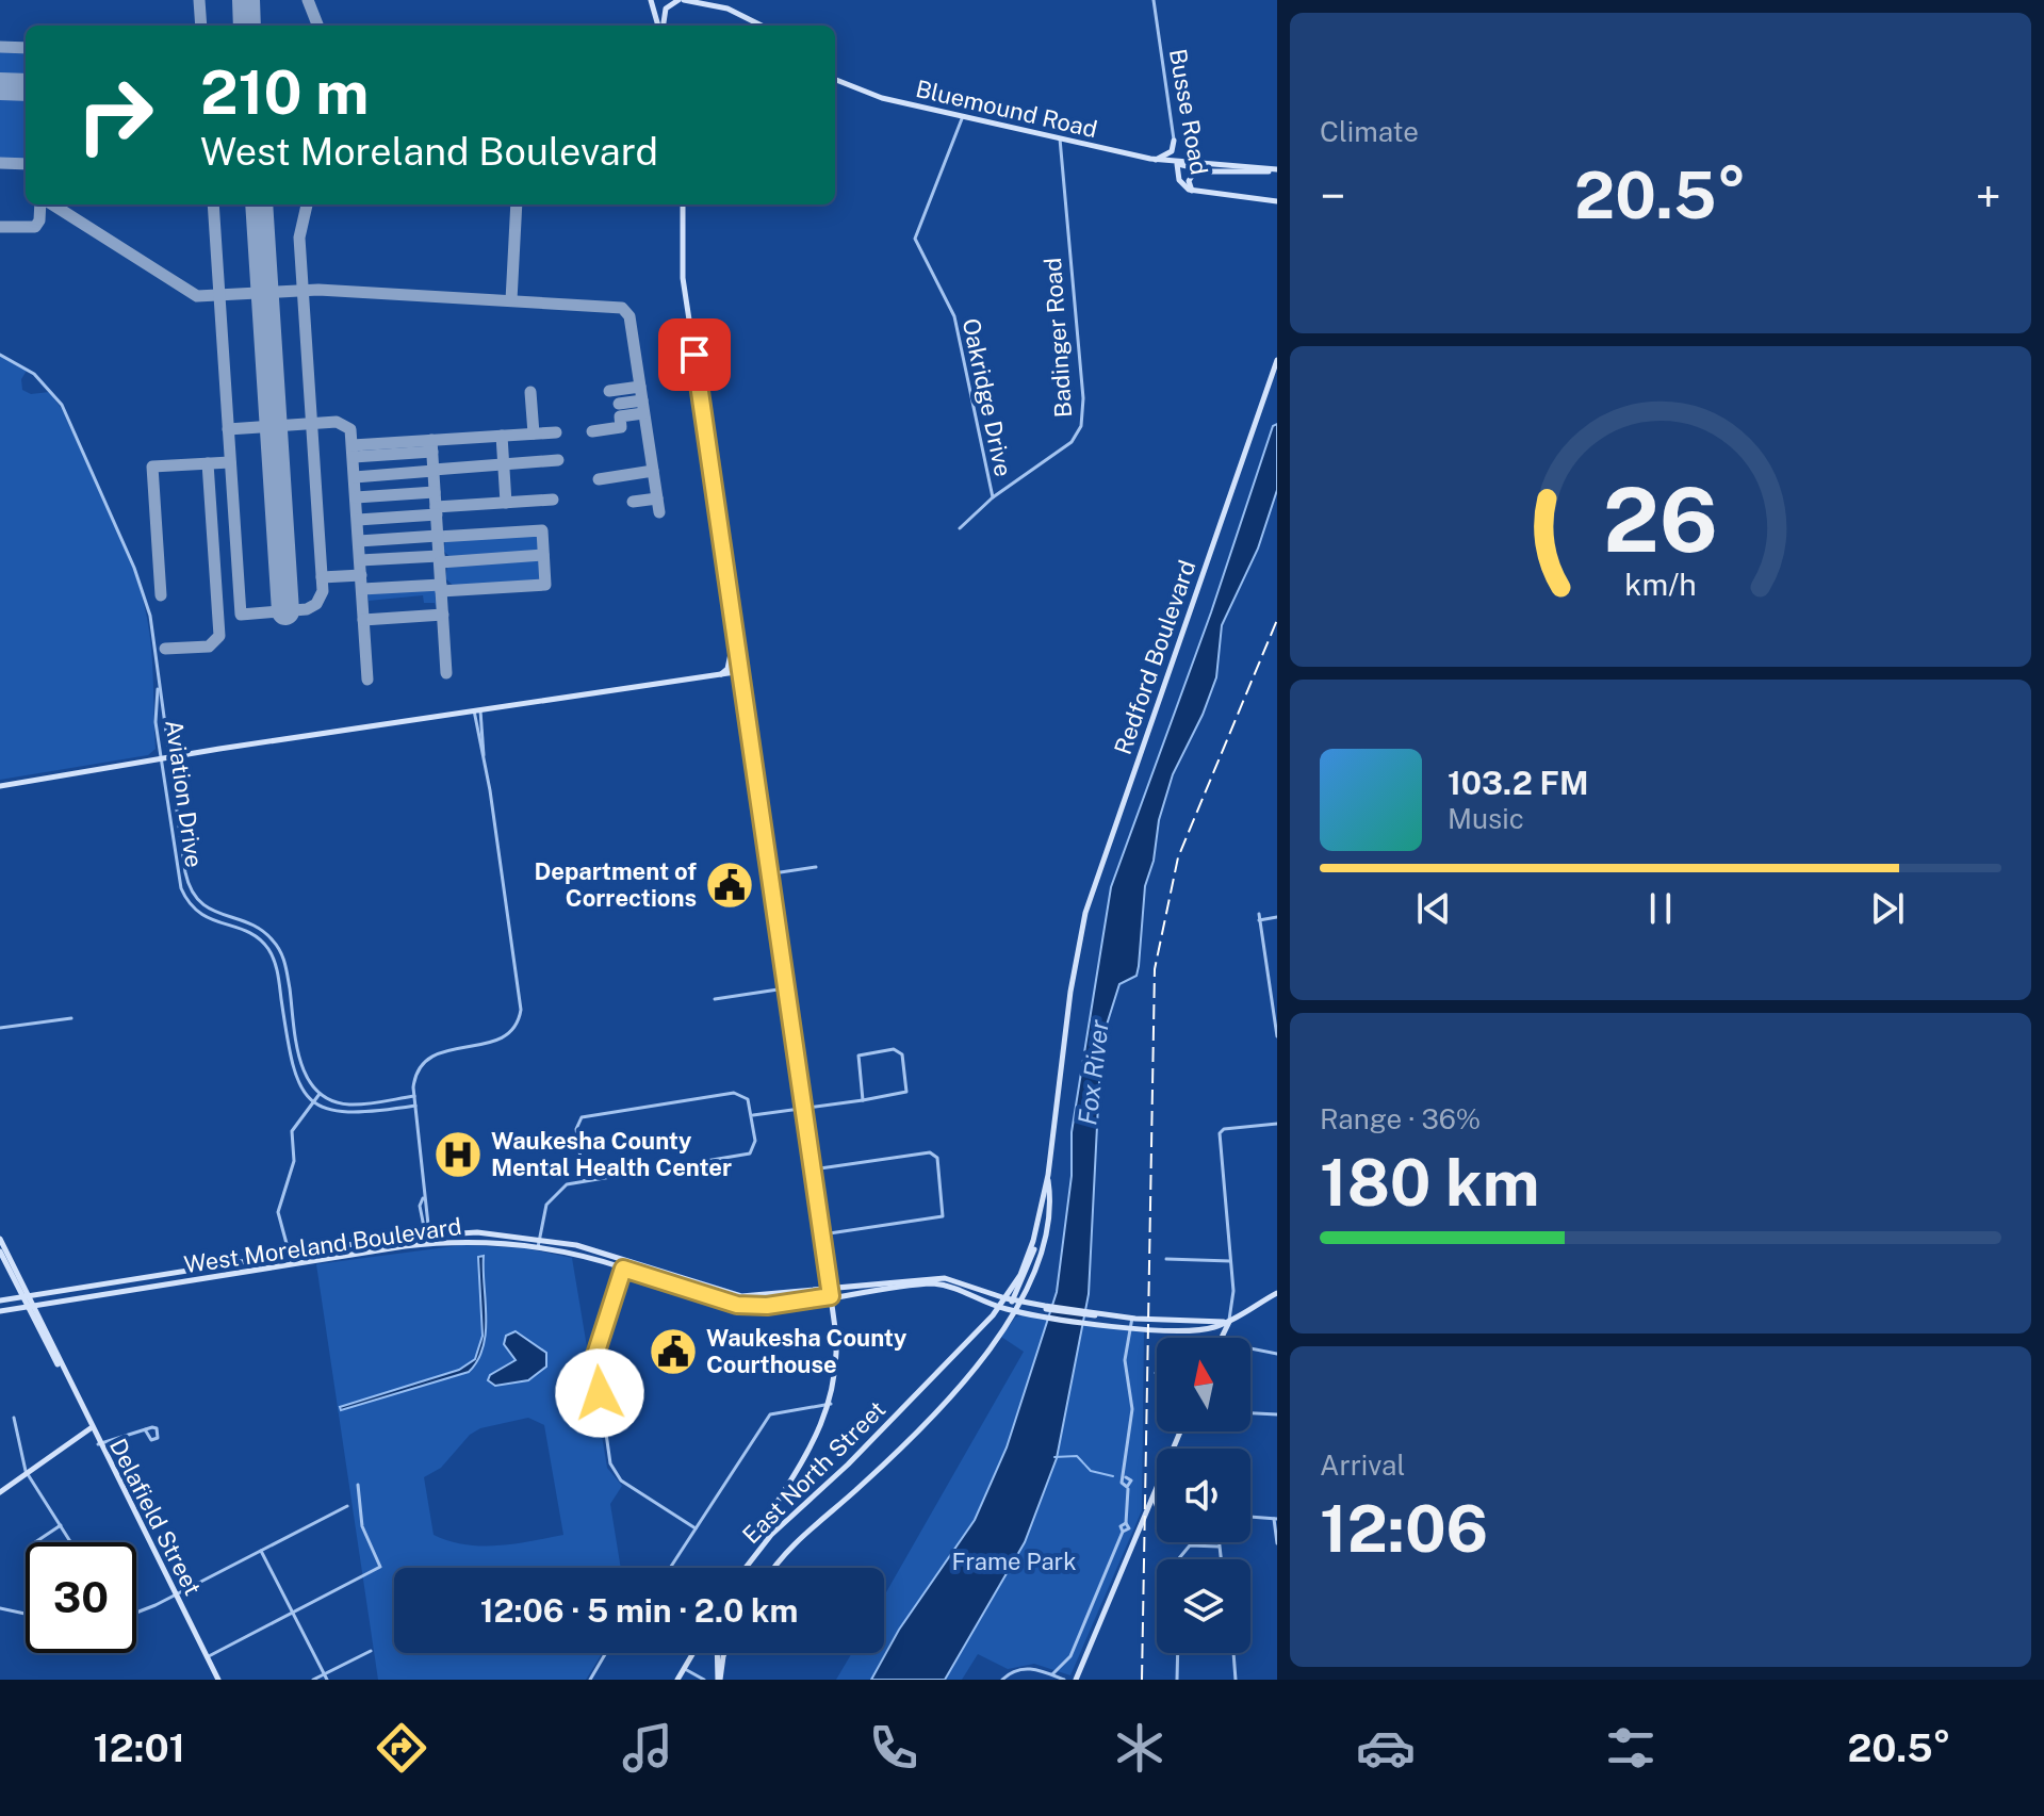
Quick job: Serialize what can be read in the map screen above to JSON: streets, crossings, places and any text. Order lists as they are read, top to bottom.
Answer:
{
  "streets": {
    "main road": [
      "Bluemound Road",
      "Busse Road",
      "Redford Boulevard",
      "West Moreland Boulevard",
      "East North Street",
      "Delafield Street"
    ],
    "street": ["Badinger Road", "Oakridge Drive", "Aviation Drive"]
  },
  "crossings": [
    ["Bluemound Road", "Busse Road"],
    ["Bluemound Road", "Badinger Road"],
    ["Bluemound Road", "Oakridge Drive"],
    ["Badinger Road", "Oakridge Drive"],
    ["Redford Boulevard", "East North Street"],
    ["West Moreland Boulevard", "East North Street"],
    ["West Moreland Boulevard", "Delafield Street"]
  ],
  "water": ["Fox River"],
  "parks": ["Frame Park"],
  "places": {
    "public building": ["Department of Corrections", "Waukesha County Courthouse"],
    "hospital": ["Waukesha County Mental Health Center"]
  },
  "north": "top",
  "page": {
    "tile": [
      "Climate",
      ["Range · 36%", "180 km"],
      ["Arrival", "12:06"]
    ],
    "turn": ["210 m", "West Moreland Boulevard"],
    "heat": ["−", "20.5°", "+"],
    "song": ["103.2 FM", "Music"],
    "limit": "30",
    "trip": "12:06 · 5 min · 2.0 km",
    "tabs": ["12:01", "20.5°"],
    "gauge": ["26", "km/h"]
  }
}
